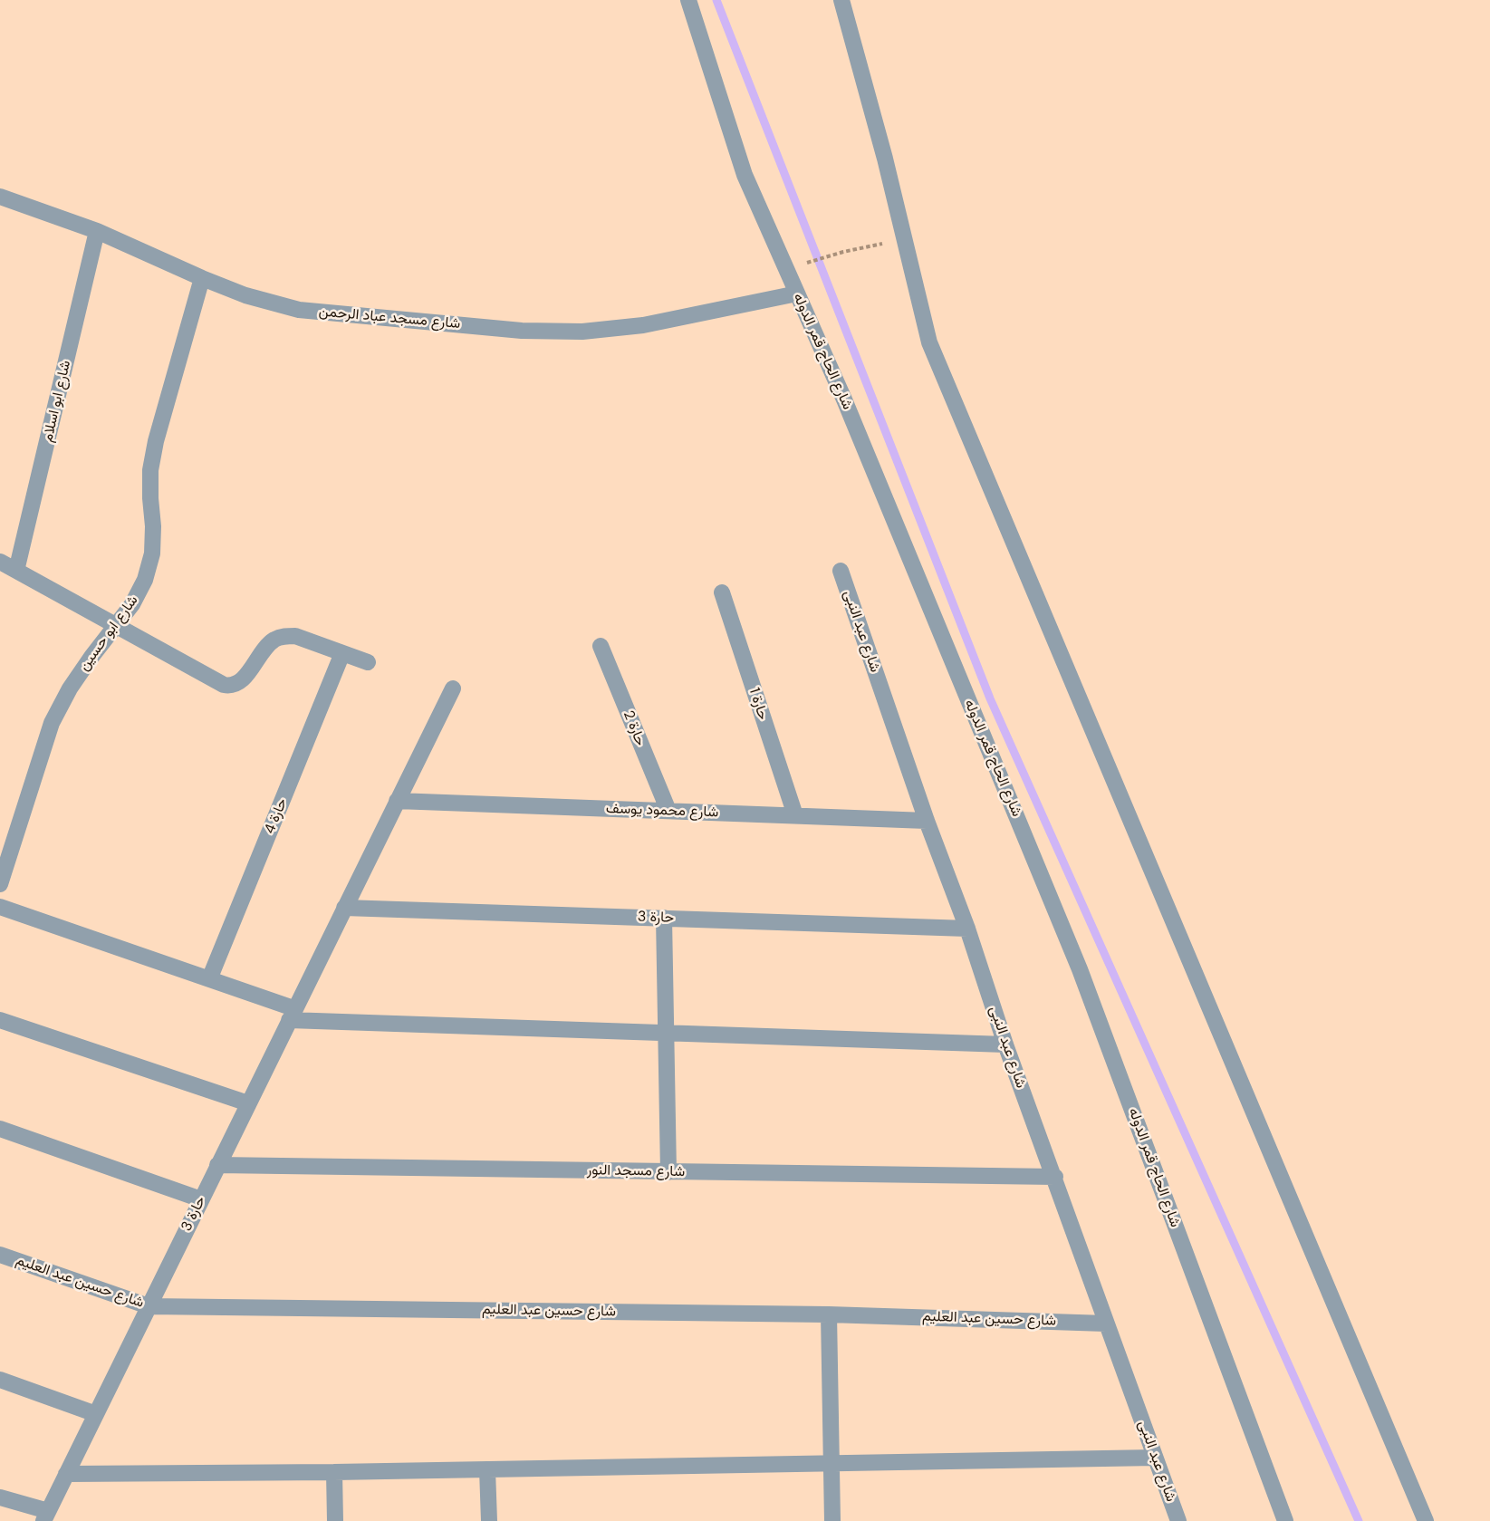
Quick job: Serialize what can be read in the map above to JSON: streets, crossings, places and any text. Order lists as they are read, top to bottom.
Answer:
{
  "streets": {
    "street": [
      "شارع مسجد عباد الرحمن",
      "شارع الحاج قمر الدوله",
      "شارع ابو اسلام",
      "شارع عبد النبى",
      "شارع ابو حسين",
      "حارة 1",
      "حارة 2",
      "شارع محمود يوسف",
      "حارة 4",
      "حارة 3",
      "شارع مسجد النور",
      "شارع حسين عبد العليم"
    ]
  },
  "crossings": [
    ["شارع مسجد عباد الرحمن", "شارع الحاج قمر الدوله"],
    ["شارع مسجد عباد الرحمن", "شارع ابو اسلام"],
    ["شارع مسجد عباد الرحمن", "شارع ابو حسين"],
    ["شارع عبد النبى", "شارع محمود يوسف"],
    ["شارع عبد النبى", "حارة 3"],
    ["شارع عبد النبى", "شارع مسجد النور"],
    ["شارع عبد النبى", "شارع حسين عبد العليم"],
    ["حارة 1", "شارع محمود يوسف"],
    ["حارة 2", "شارع محمود يوسف"],
    ["شارع محمود يوسف", "حارة 3"],
    ["حارة 3", "شارع مسجد النور"],
    ["حارة 3", "شارع حسين عبد العليم"]
  ]
}
